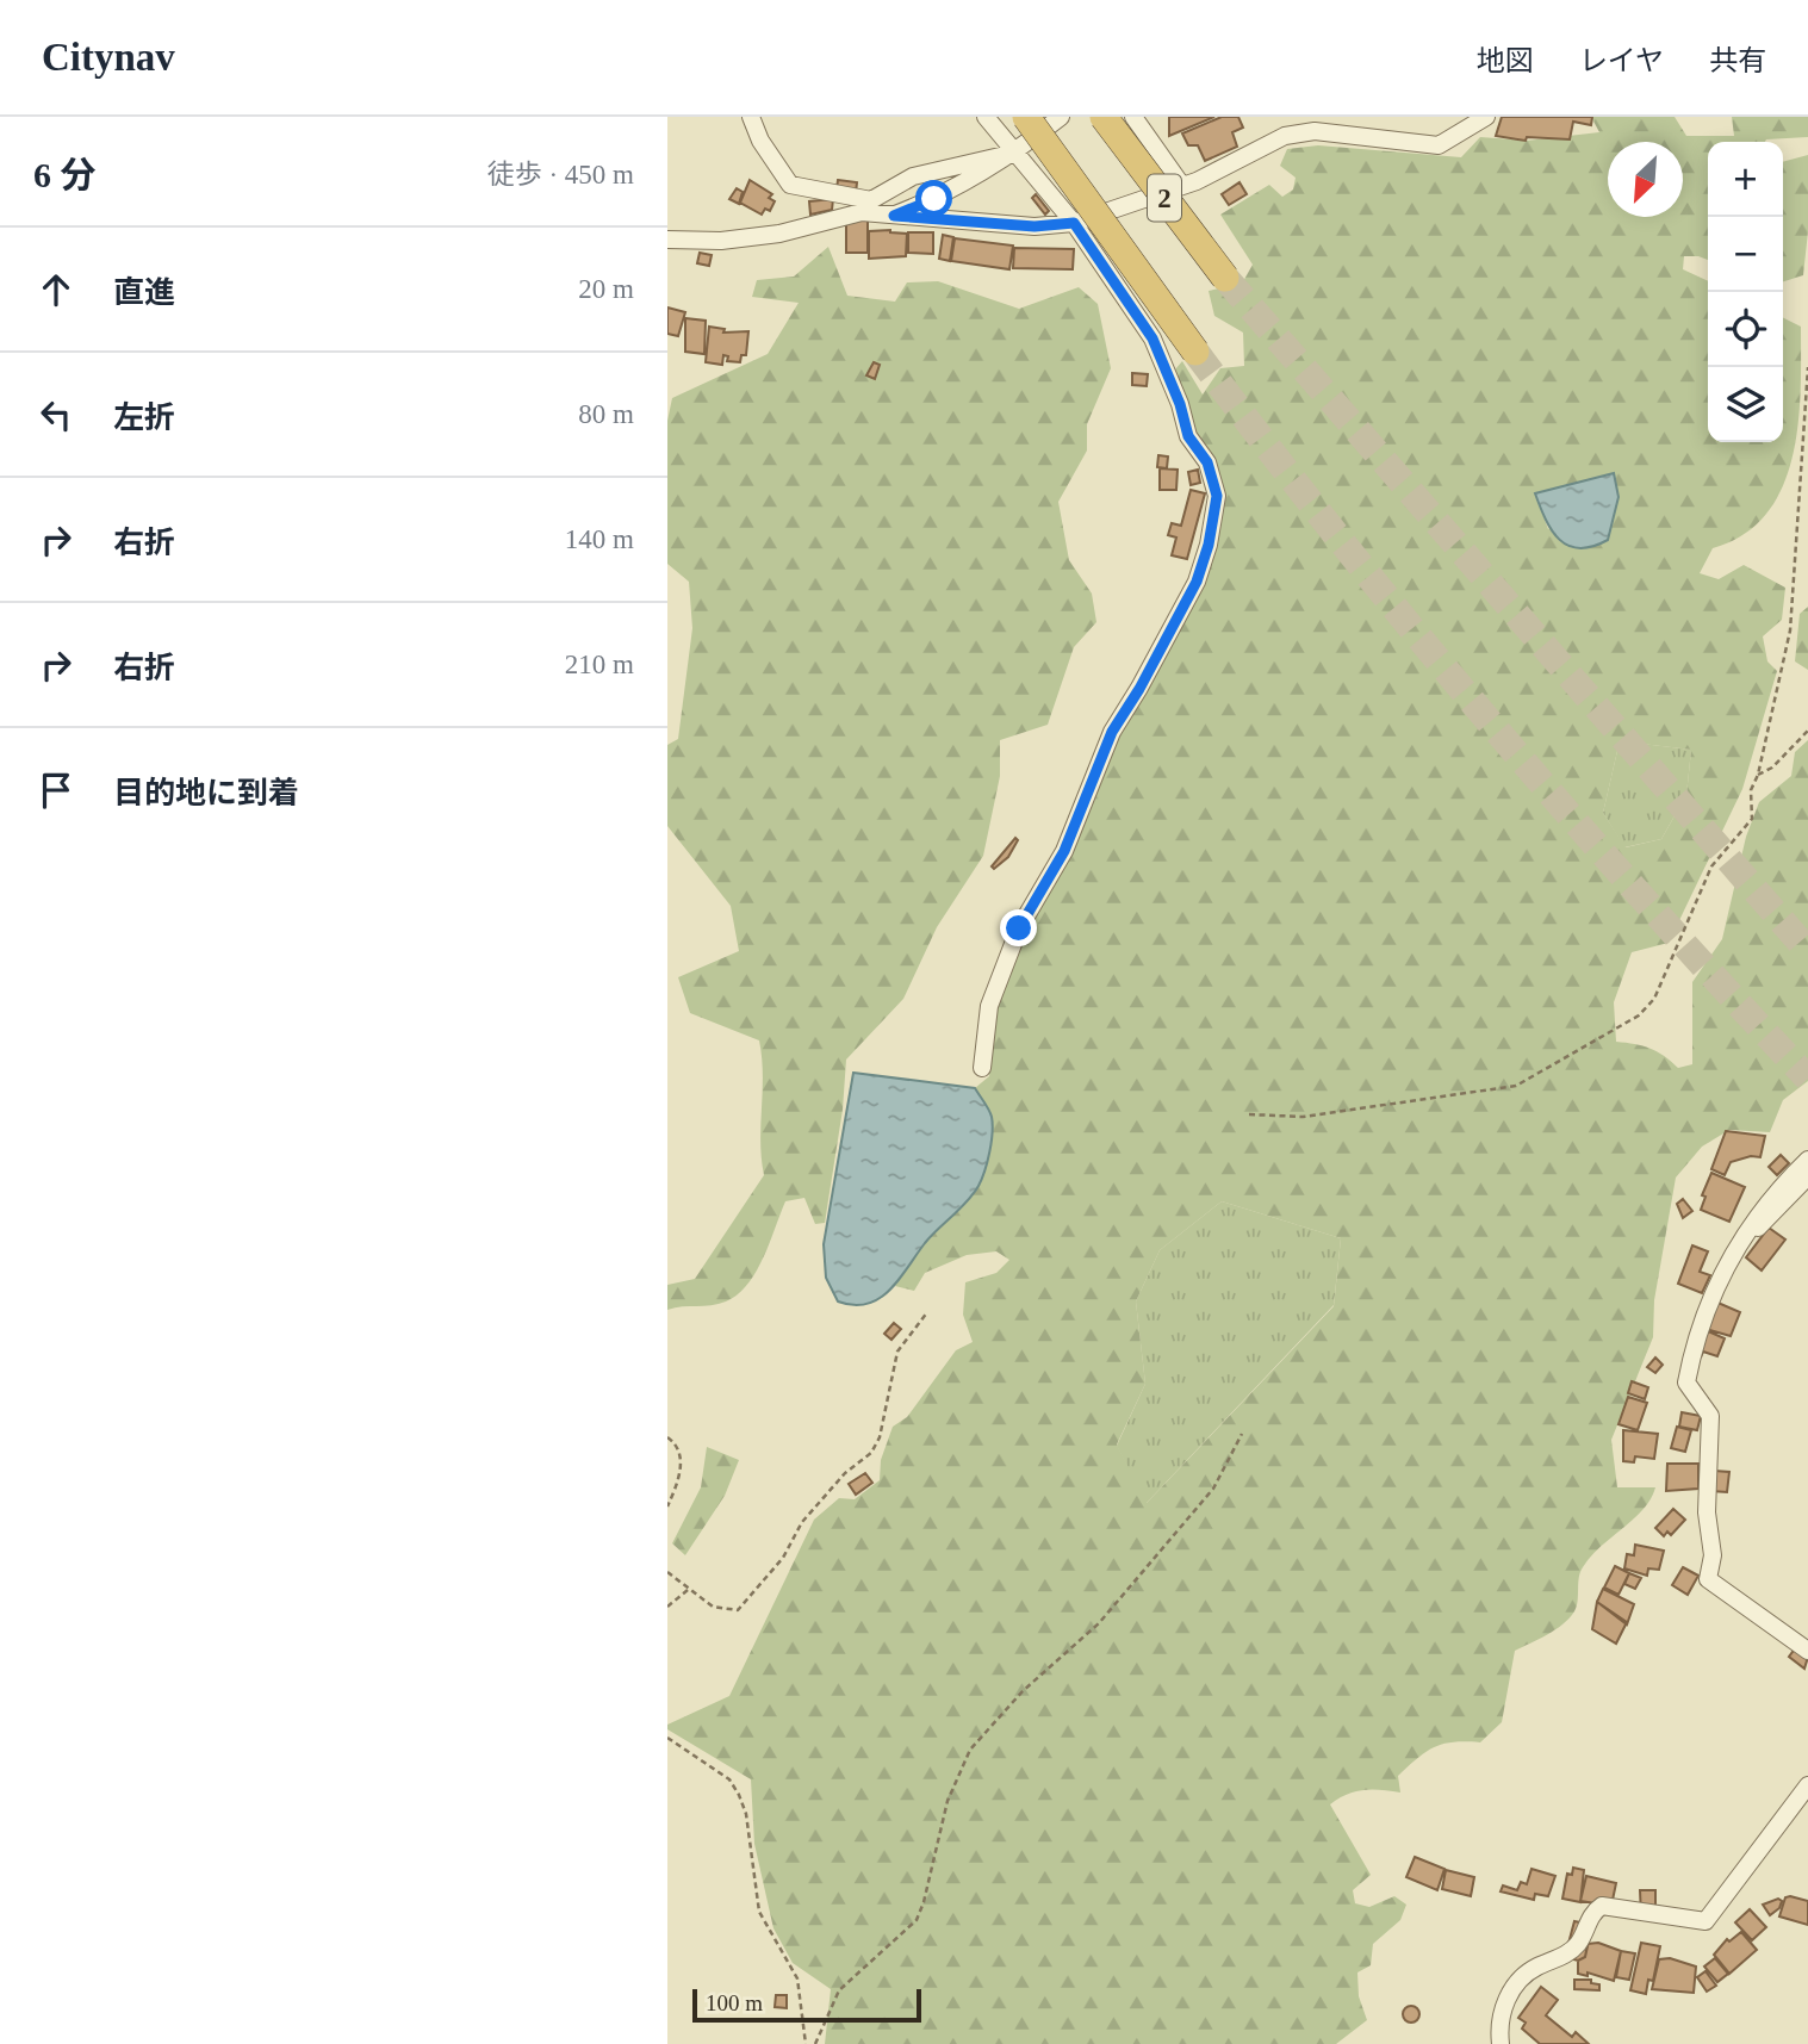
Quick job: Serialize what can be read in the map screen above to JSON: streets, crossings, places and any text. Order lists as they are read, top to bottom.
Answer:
{
  "streets": {
    "highway": ["2"]
  },
  "scale_bar": "100 m",
  "north": "bottom left",
  "page": {
    "header": "Citynav",
    "nav": ["地図", "レイヤ", "共有"],
    "heading": ["6 分", "徒歩 · 450 m"],
    "map_buttons": ["+", "−"],
    "list": [
      ["直進", "20 m"],
      ["左折", "80 m"],
      ["右折", "140 m"],
      ["右折", "210 m"],
      "目的地に到着"
    ],
    "scale": "100 m"
  }
}
